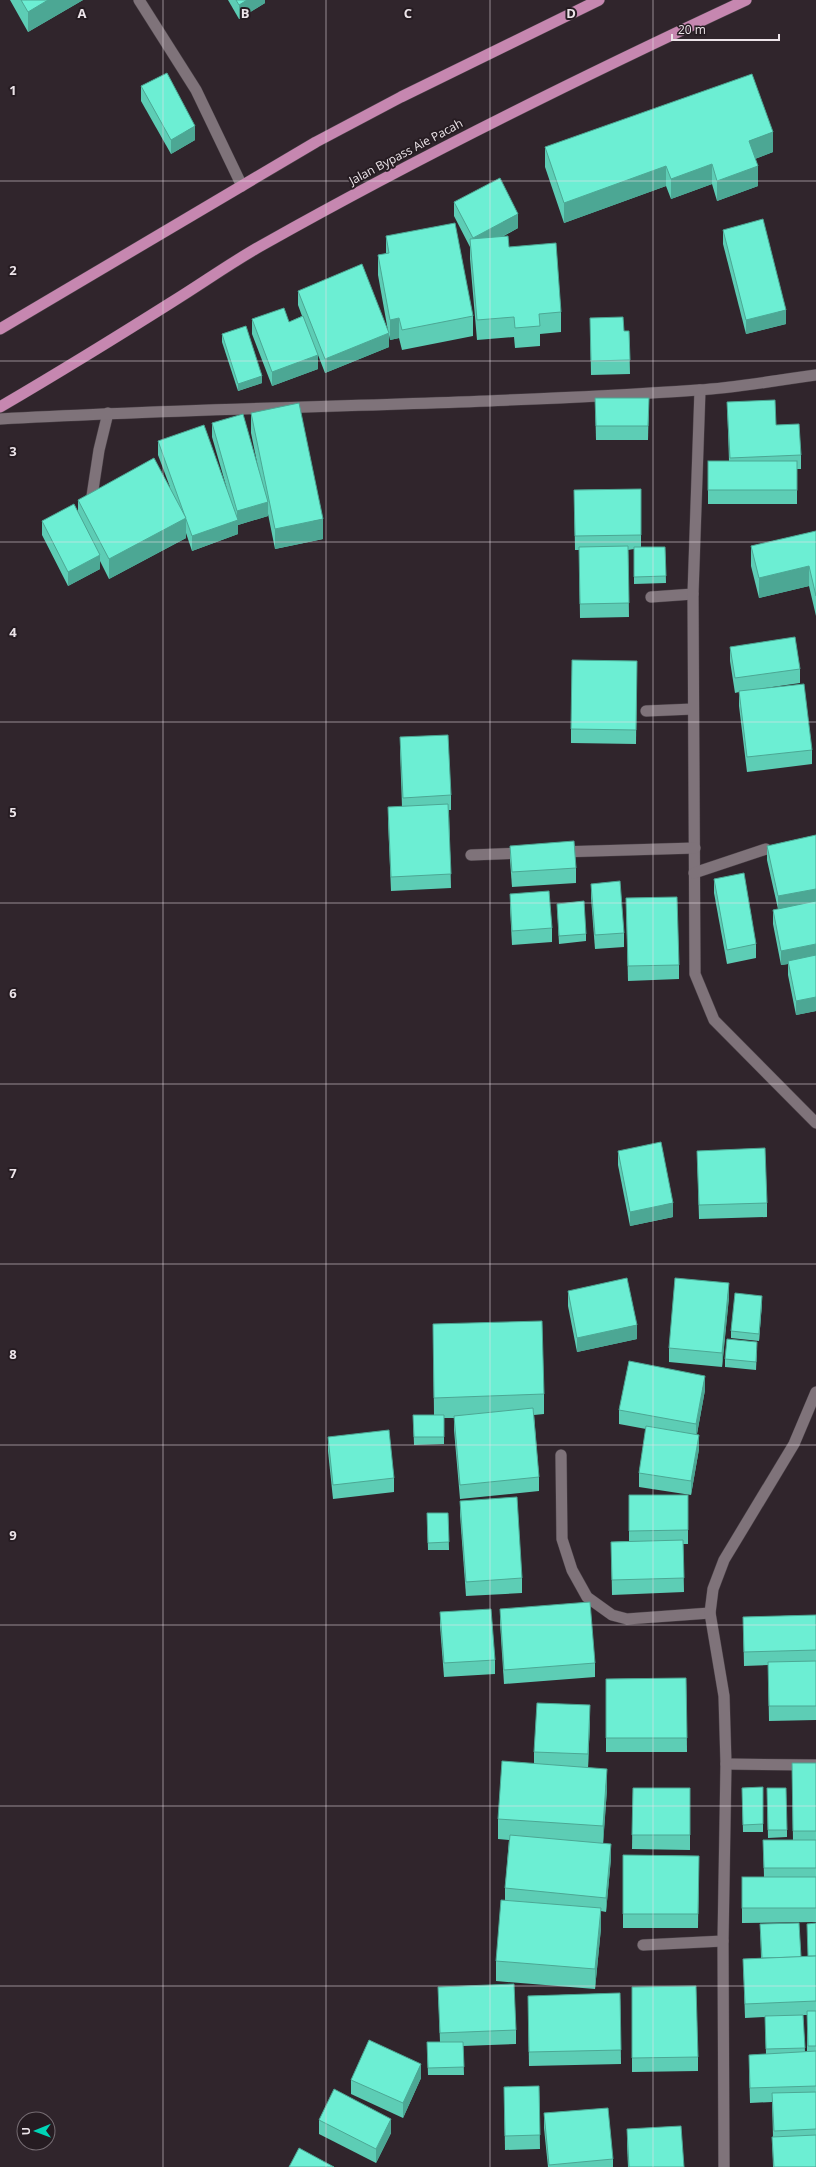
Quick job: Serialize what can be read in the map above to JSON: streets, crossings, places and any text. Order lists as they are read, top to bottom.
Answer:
{
  "streets": {
    "highway": ["Jalan Bypass Aie Pacah"]
  },
  "scale_bar": "20 m",
  "north": "left",
  "grid": {
    "columns": [
      "A",
      "B",
      "C",
      "D"
    ],
    "rows": [
      "1",
      "2",
      "3",
      "4",
      "5",
      "6",
      "7",
      "8",
      "9"
    ]
  }
}
